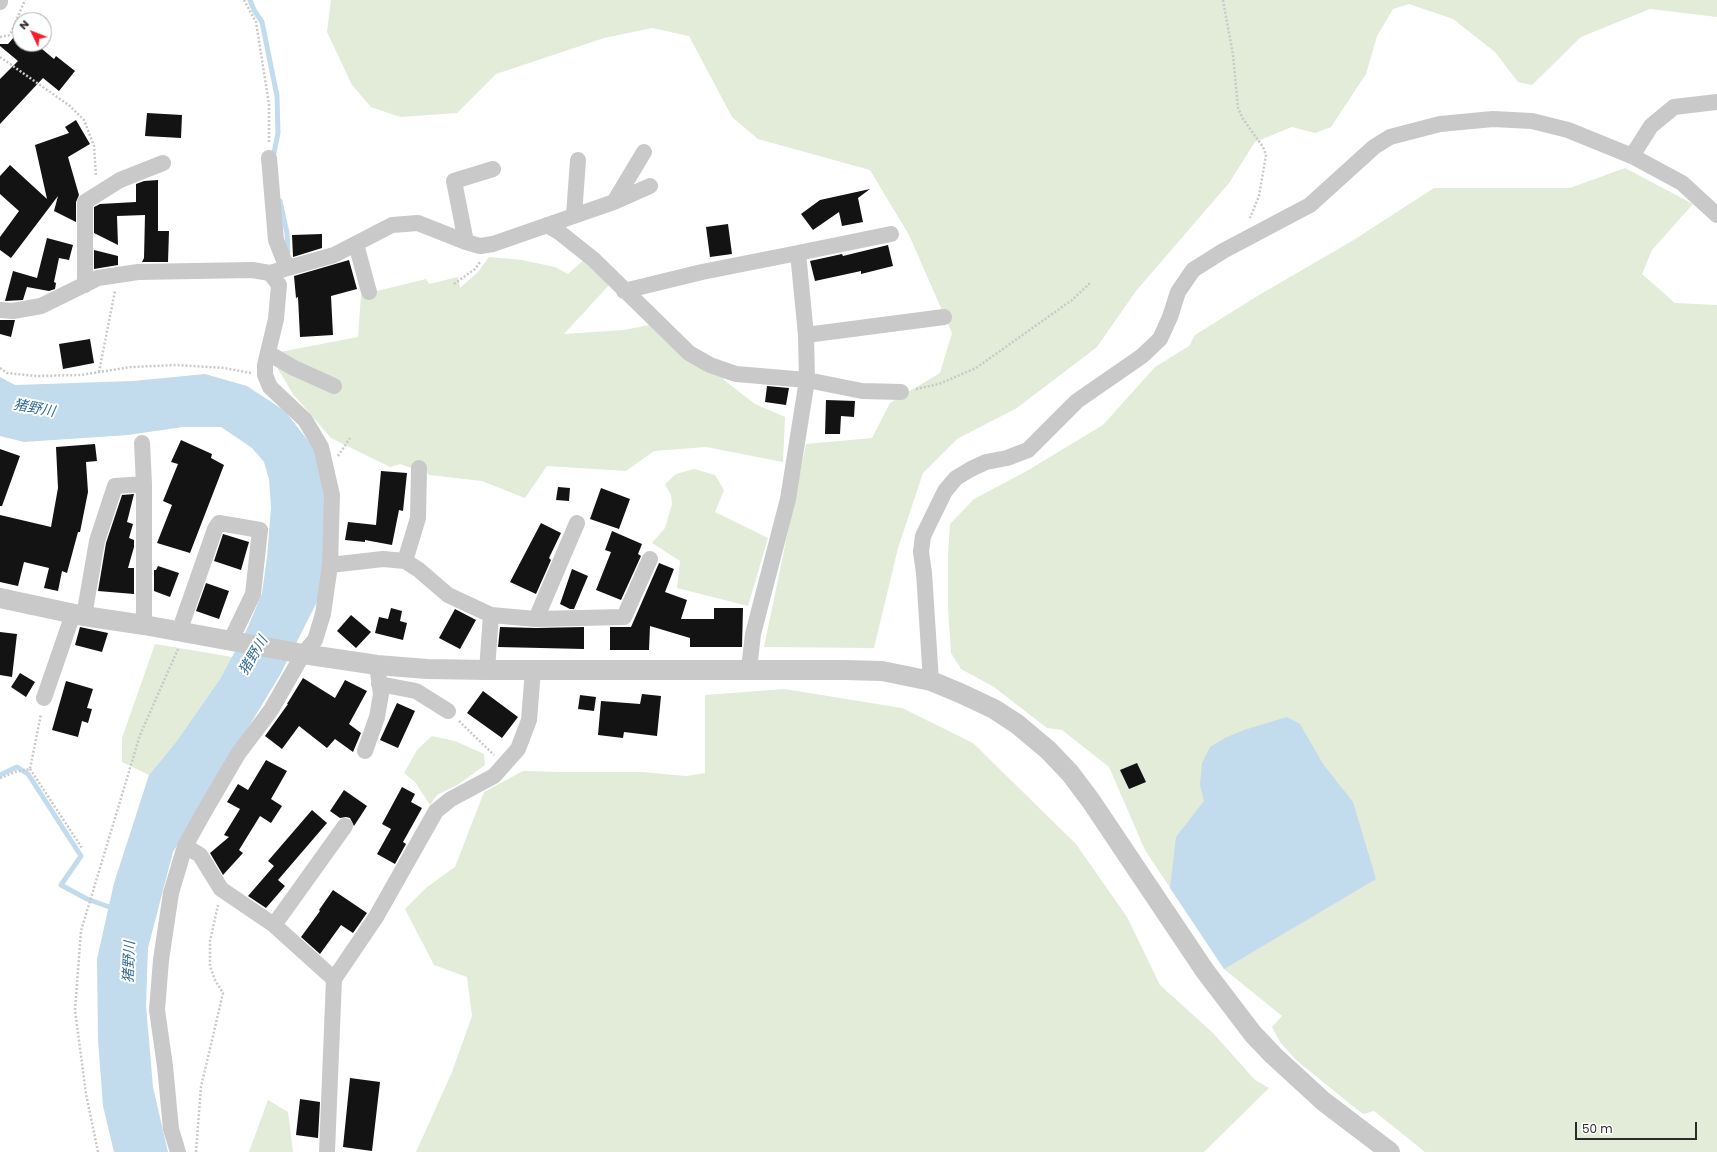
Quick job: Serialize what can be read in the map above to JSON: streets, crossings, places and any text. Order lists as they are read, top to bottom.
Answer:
{
  "water": ["猪野川"],
  "scale_bar": "50 m",
  "north": "top left"
}
